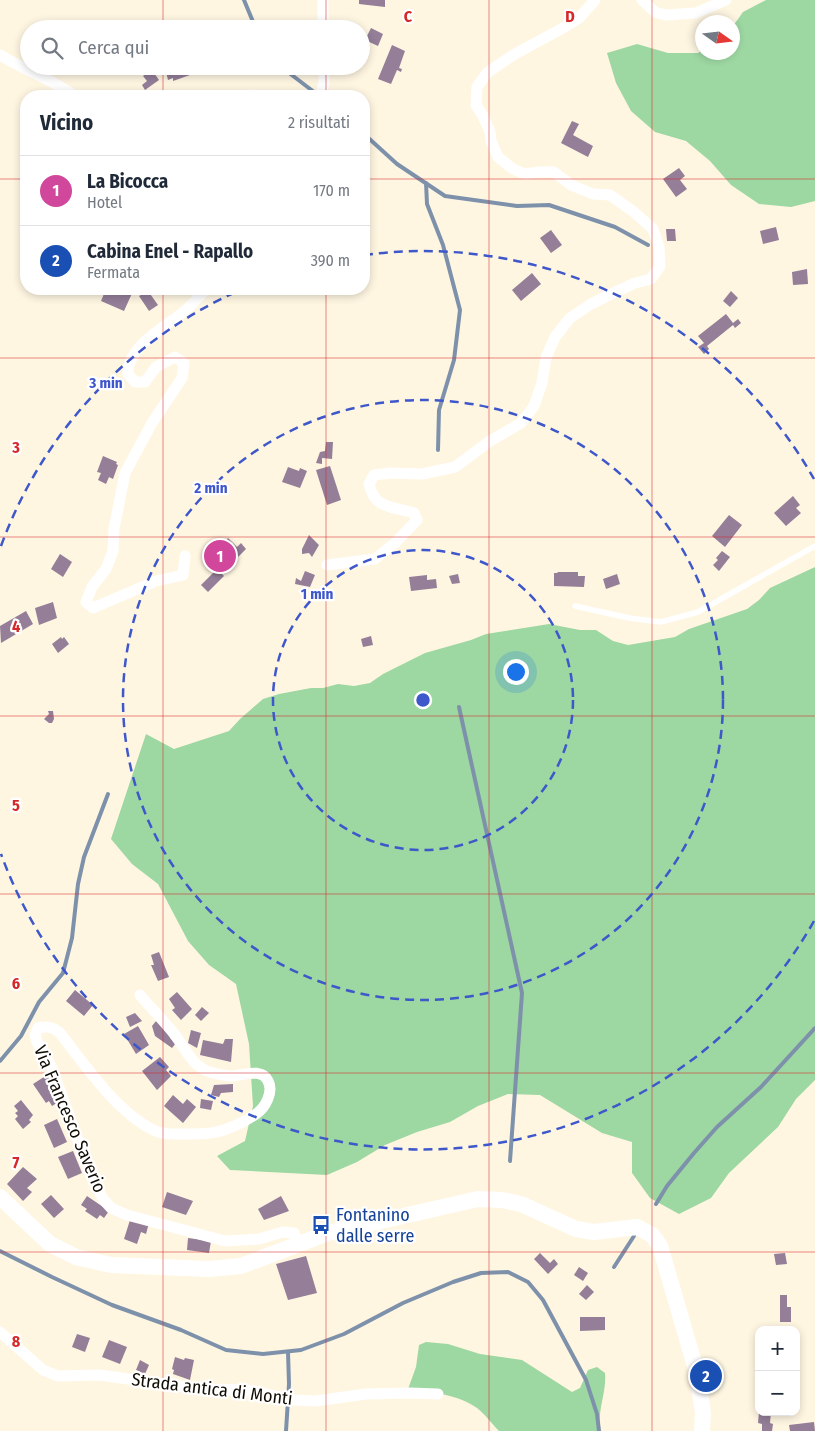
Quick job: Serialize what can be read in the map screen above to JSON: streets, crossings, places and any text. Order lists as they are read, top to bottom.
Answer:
{
  "streets": {
    "street": ["Via Francesco Saverio", "Strada antica di Monti"]
  },
  "places": {
    "bus stop": ["Fontanino dalle serre"]
  },
  "north": "right",
  "page": {
    "search": "Cerca qui",
    "heading": ["Vicino", "2 risultati"],
    "list": [
      {
        "mark": "1",
        "name": "La Bicocca",
        "note": "Hotel",
        "value": "170 m"
      },
      {
        "mark": "2",
        "name": "Cabina Enel - Rapallo",
        "note": "Fermata",
        "value": "390 m"
      }
    ],
    "pins": ["1", "2"],
    "map_buttons": ["+", "−"]
  },
  "grid": {
    "columns": ["C", "D"],
    "rows": [
      "3",
      "4",
      "5",
      "6",
      "7",
      "8"
    ]
  },
  "rings": ["3 min", "2 min", "1 min"]
}
